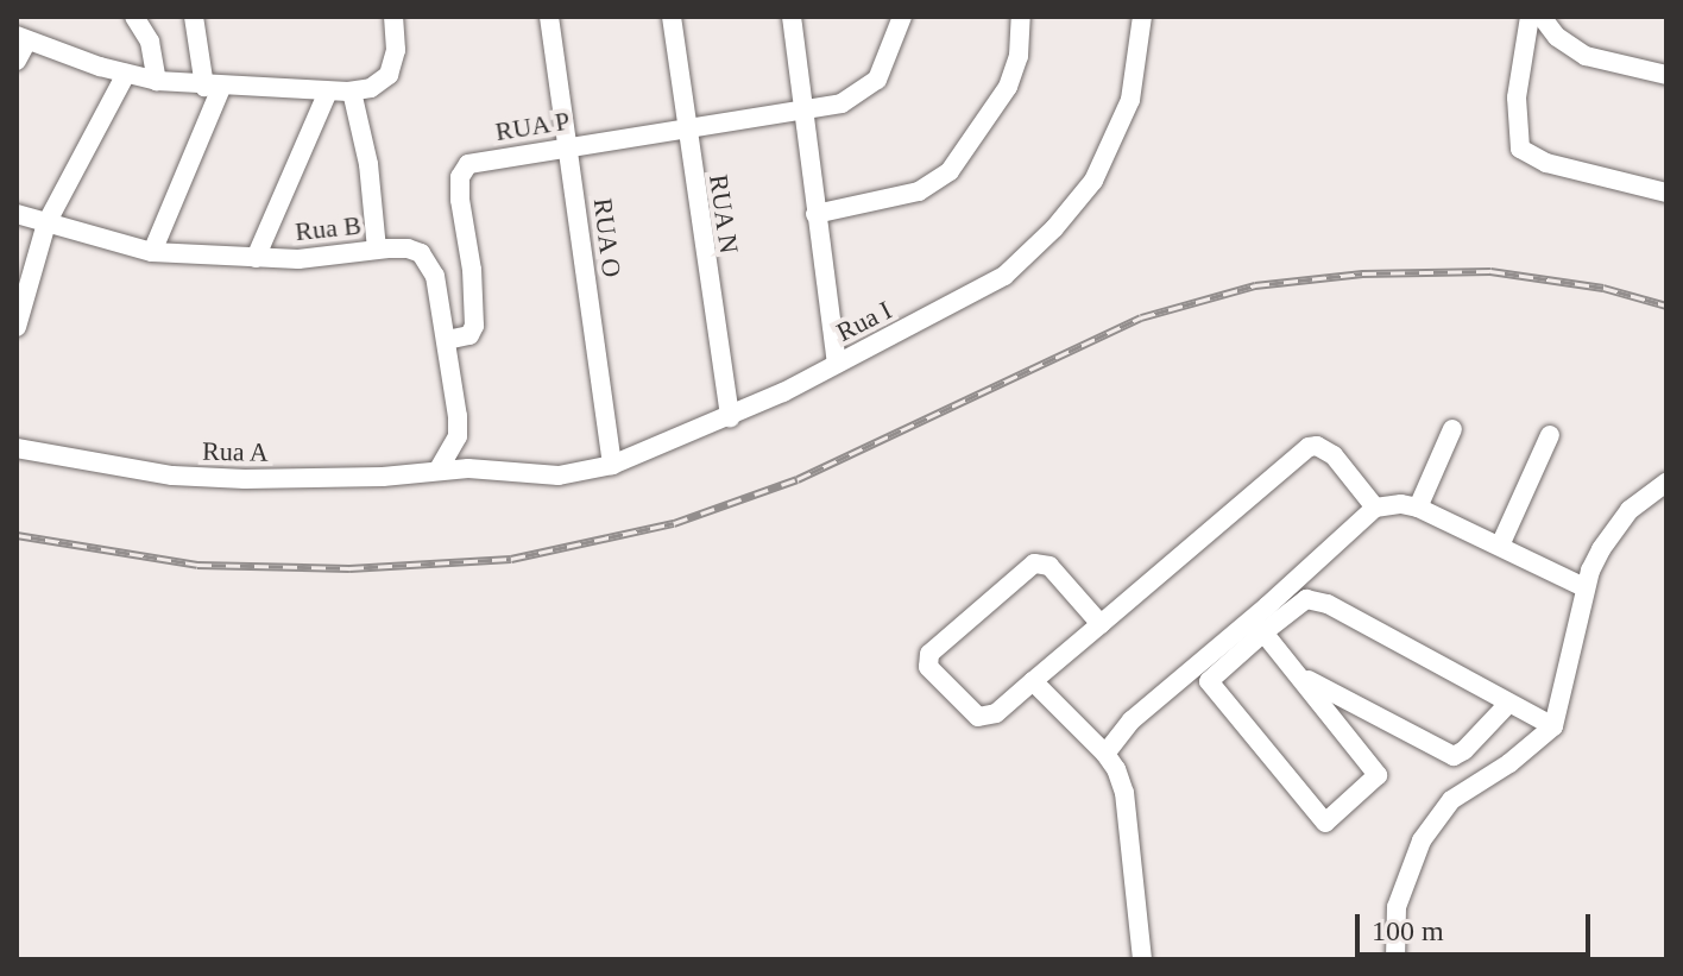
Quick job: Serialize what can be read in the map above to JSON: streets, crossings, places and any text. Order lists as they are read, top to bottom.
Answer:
{
  "streets": {
    "street": [
      "RUA P",
      "RUA N",
      "Rua B",
      "RUA O",
      "Rua I",
      "Rua A"
    ]
  },
  "crossings": [
    ["RUA P", "RUA N"],
    ["RUA P", "Rua B"],
    ["RUA P", "RUA O"],
    ["RUA N", "Rua I"],
    ["Rua B", "Rua I"],
    ["Rua B", "Rua A"],
    ["RUA O", "Rua I"],
    ["Rua I", "Rua A"]
  ],
  "scale_bar": "100 m"
}
